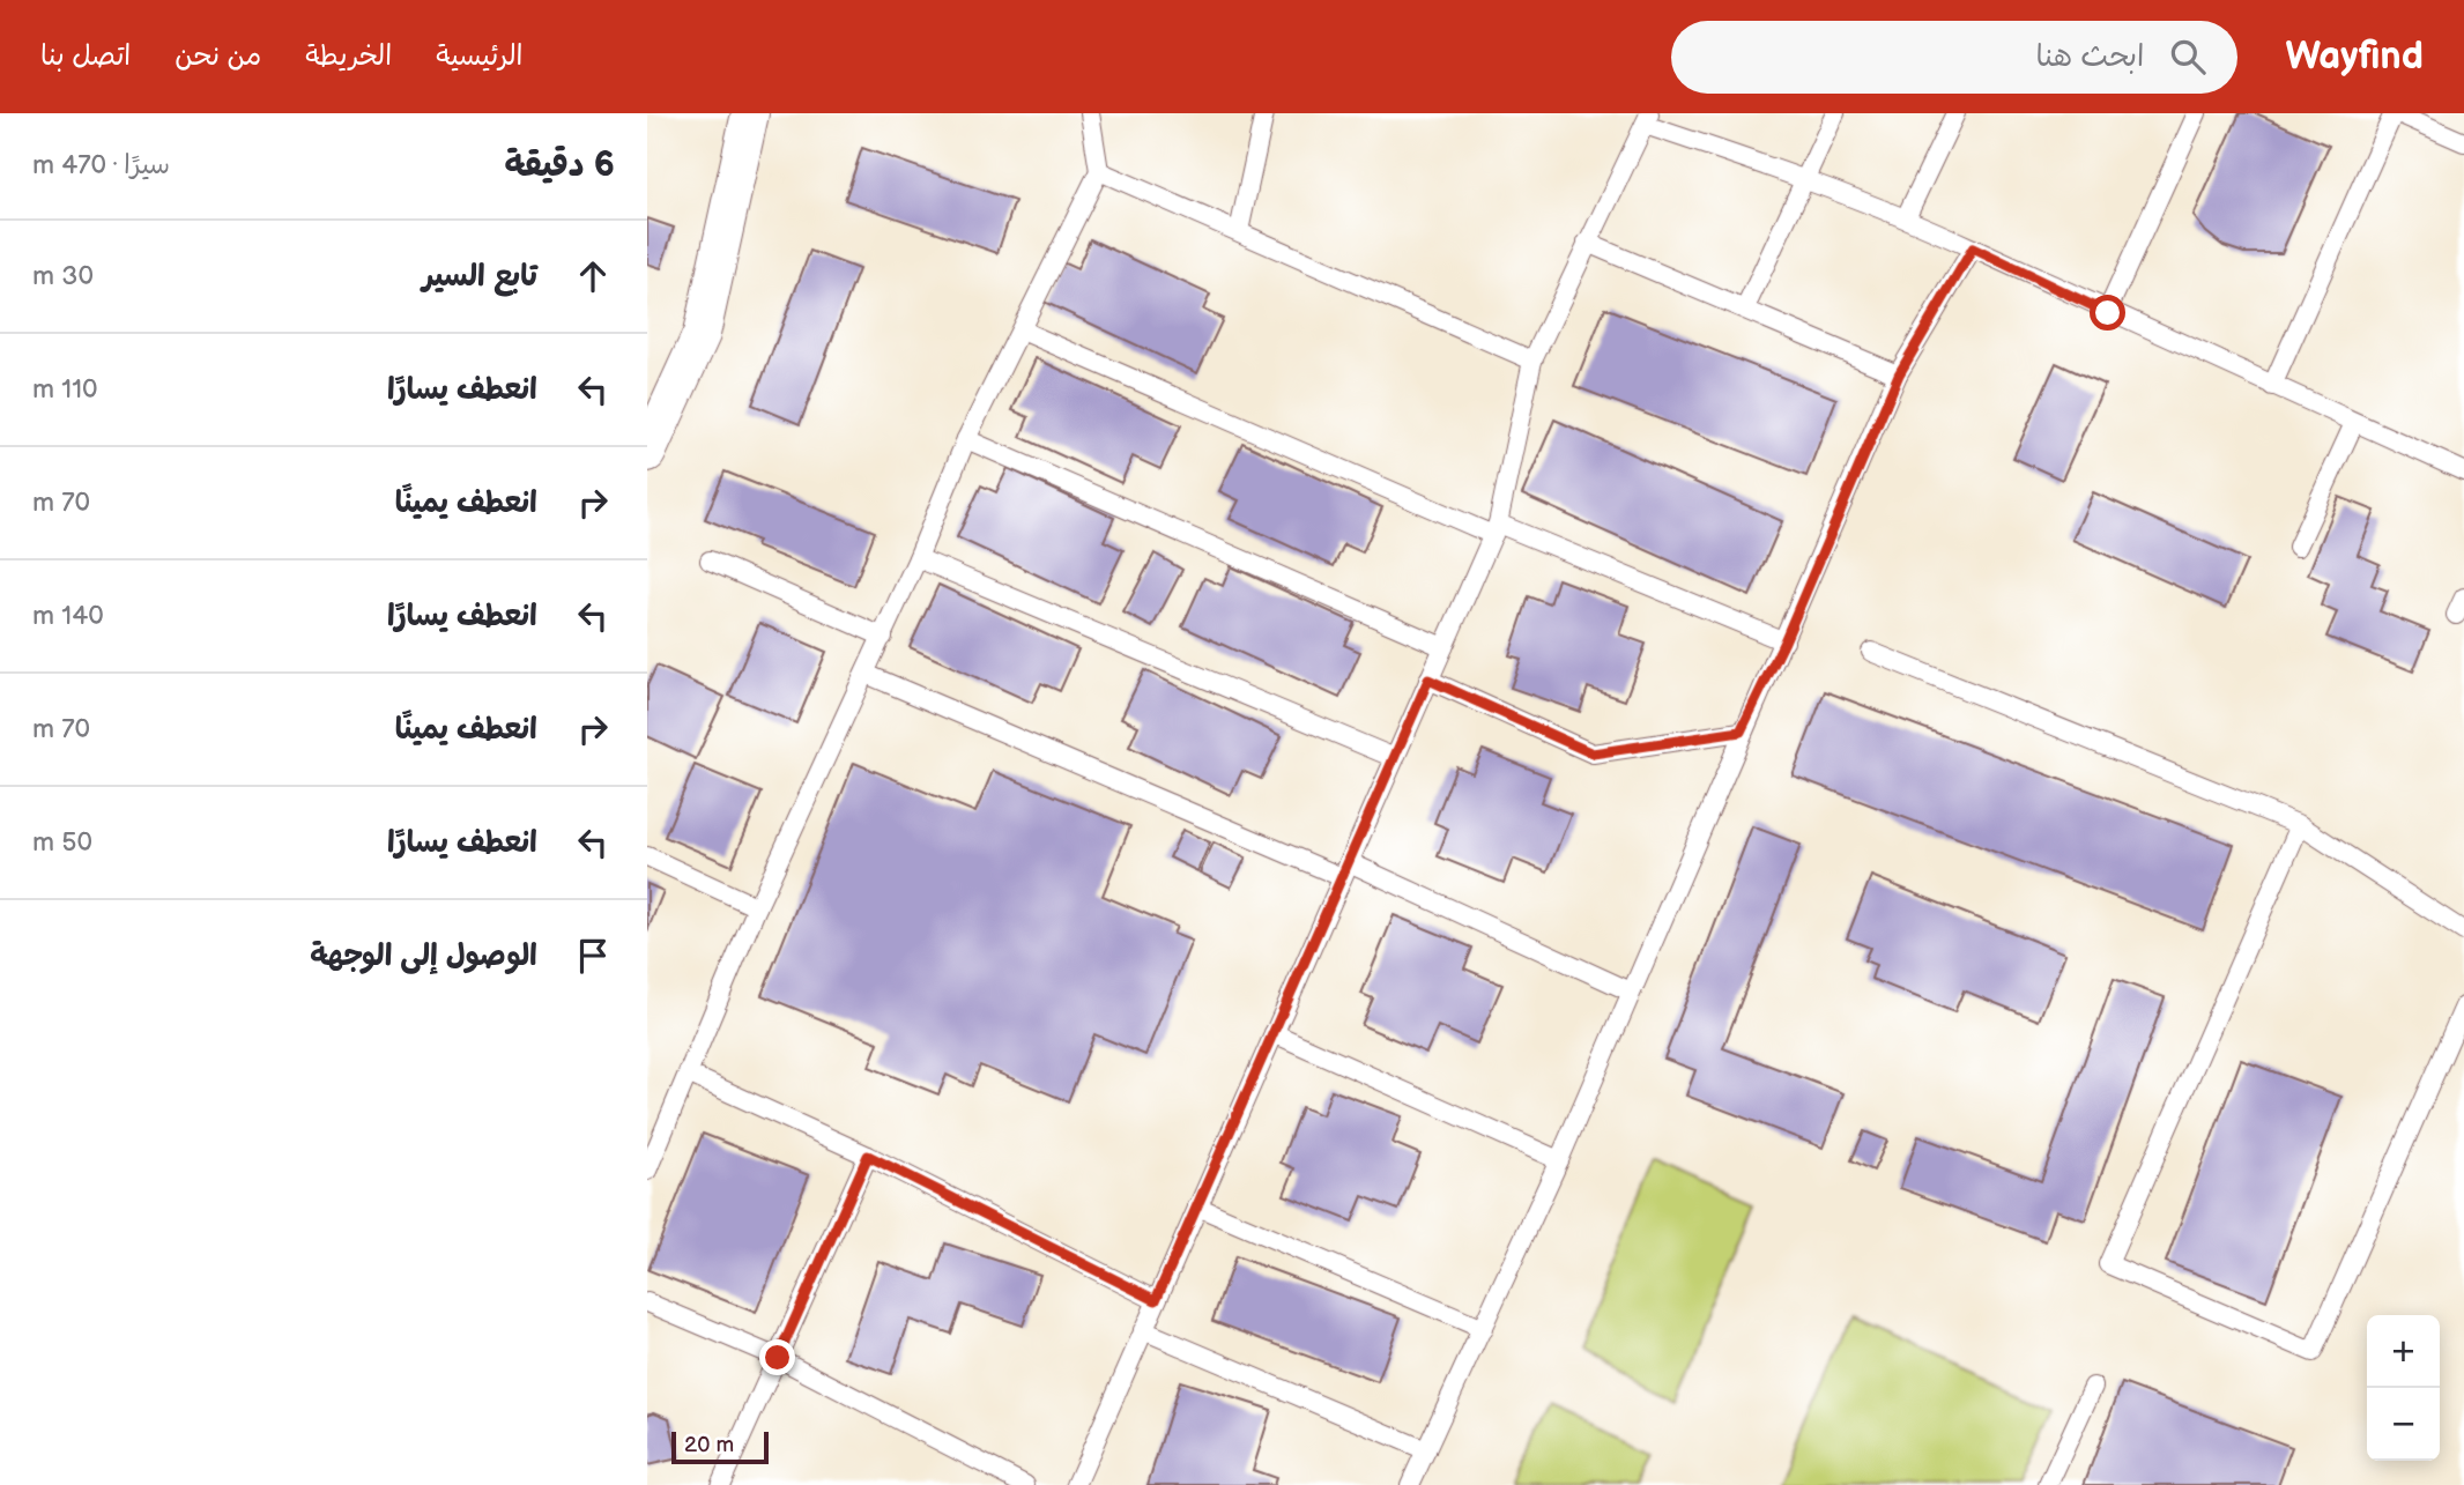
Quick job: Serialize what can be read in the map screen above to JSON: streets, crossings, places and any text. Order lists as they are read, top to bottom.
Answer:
{
  "scale_bar": "20 m",
  "page": {
    "header": "Wayfind",
    "search": "ابحث هنا",
    "nav": [
      "الرئيسية",
      "الخريطة",
      "من نحن",
      "اتصل بنا"
    ],
    "heading": ["6 دقيقة", "سيرًا · 470 m"],
    "list": [
      ["تابع السير", "30 m"],
      ["انعطف يسارًا", "110 m"],
      ["انعطف يمينًا", "70 m"],
      ["انعطف يسارًا", "140 m"],
      ["انعطف يمينًا", "70 m"],
      ["انعطف يسارًا", "50 m"],
      "الوصول إلى الوجهة"
    ],
    "map_buttons": ["+", "−"],
    "scale": "20 m"
  }
}
